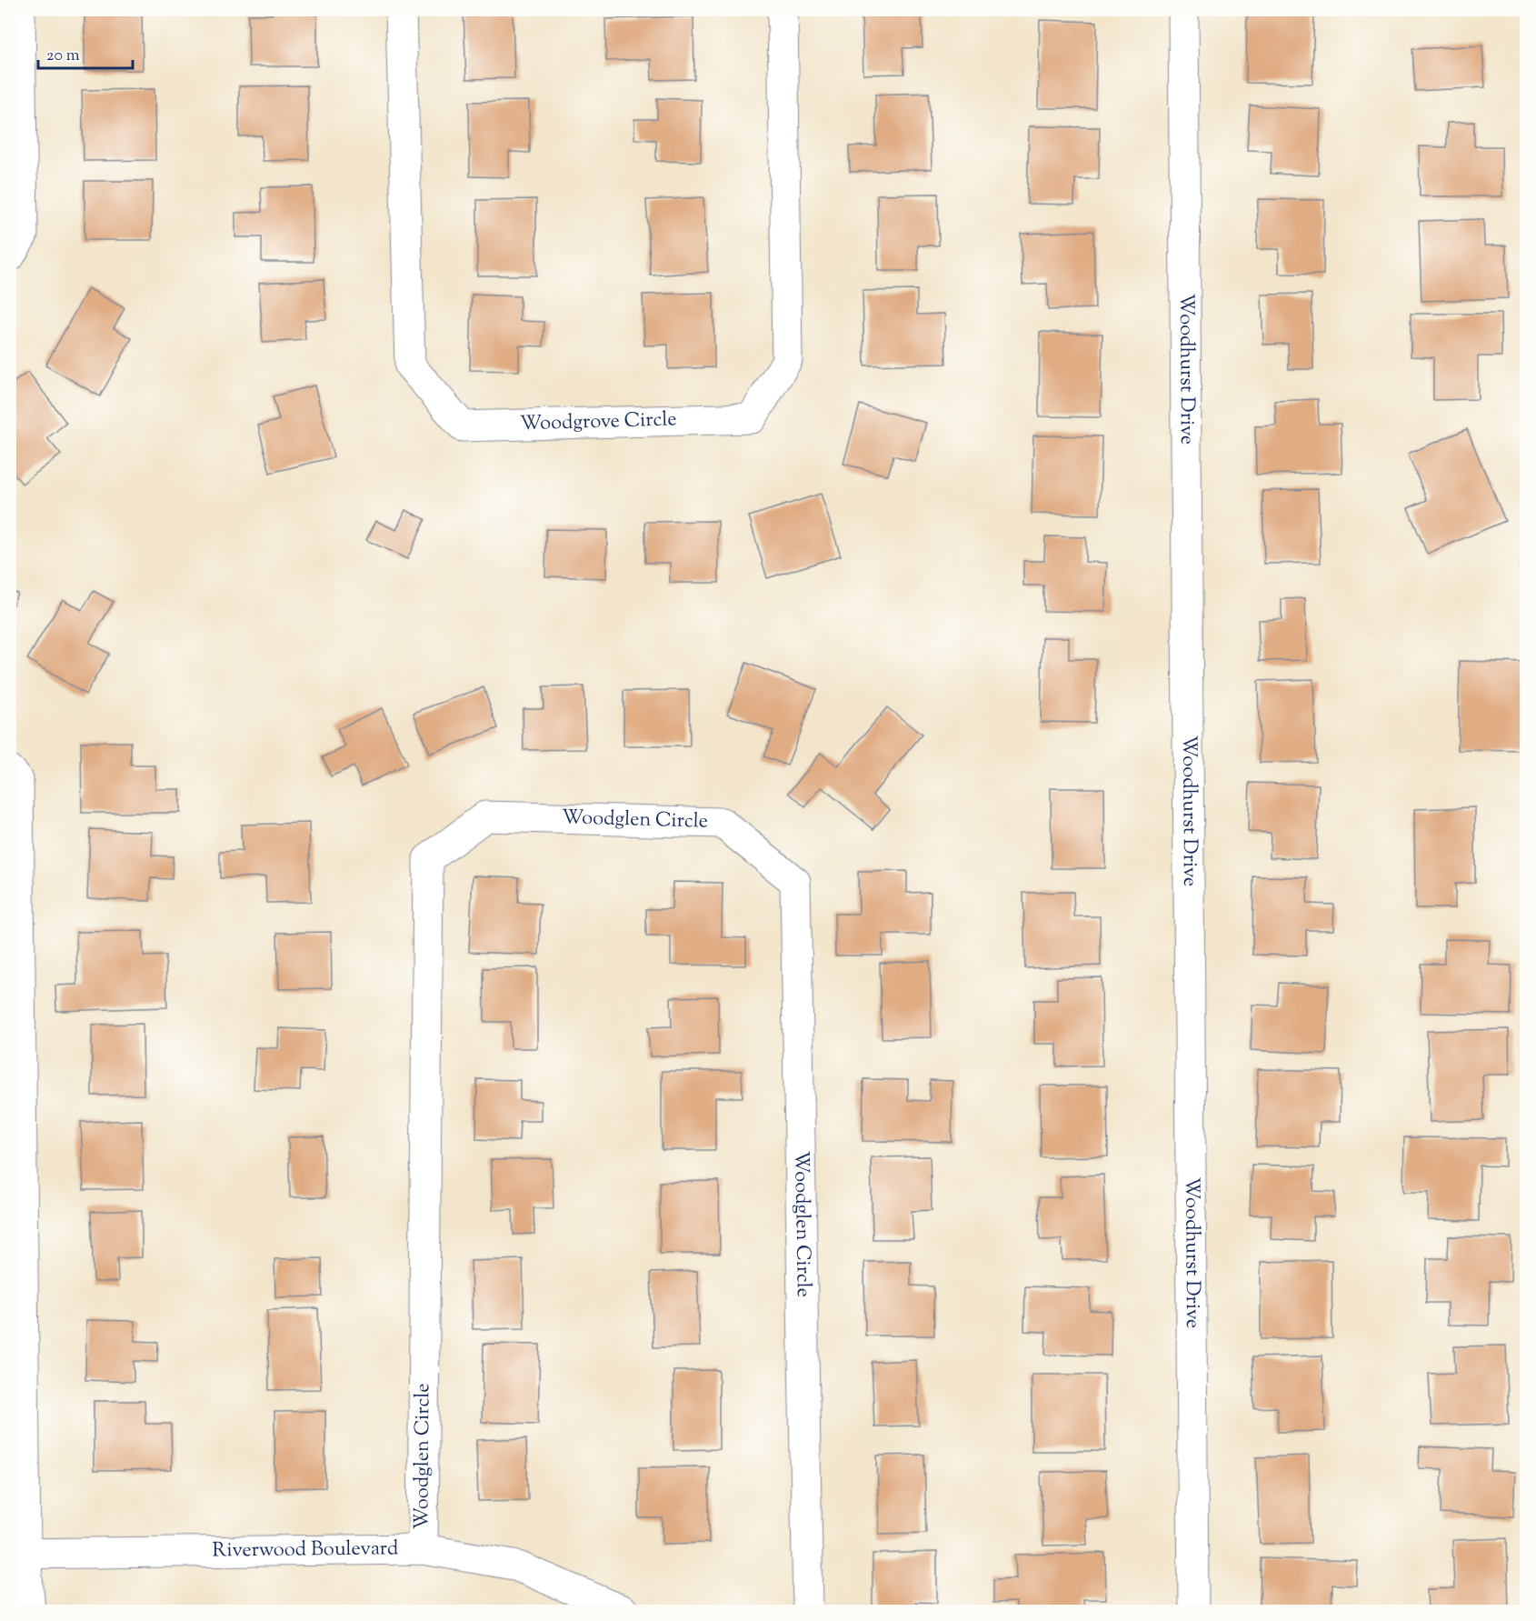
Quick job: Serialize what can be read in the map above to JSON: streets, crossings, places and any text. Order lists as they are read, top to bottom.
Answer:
{
  "streets": {
    "street": [
      "Woodhurst Drive",
      "Woodgrove Circle",
      "Woodglen Circle",
      "Riverwood Boulevard"
    ]
  },
  "crossings": [
    ["Woodglen Circle", "Riverwood Boulevard"]
  ],
  "scale_bar": "20 m"
}
